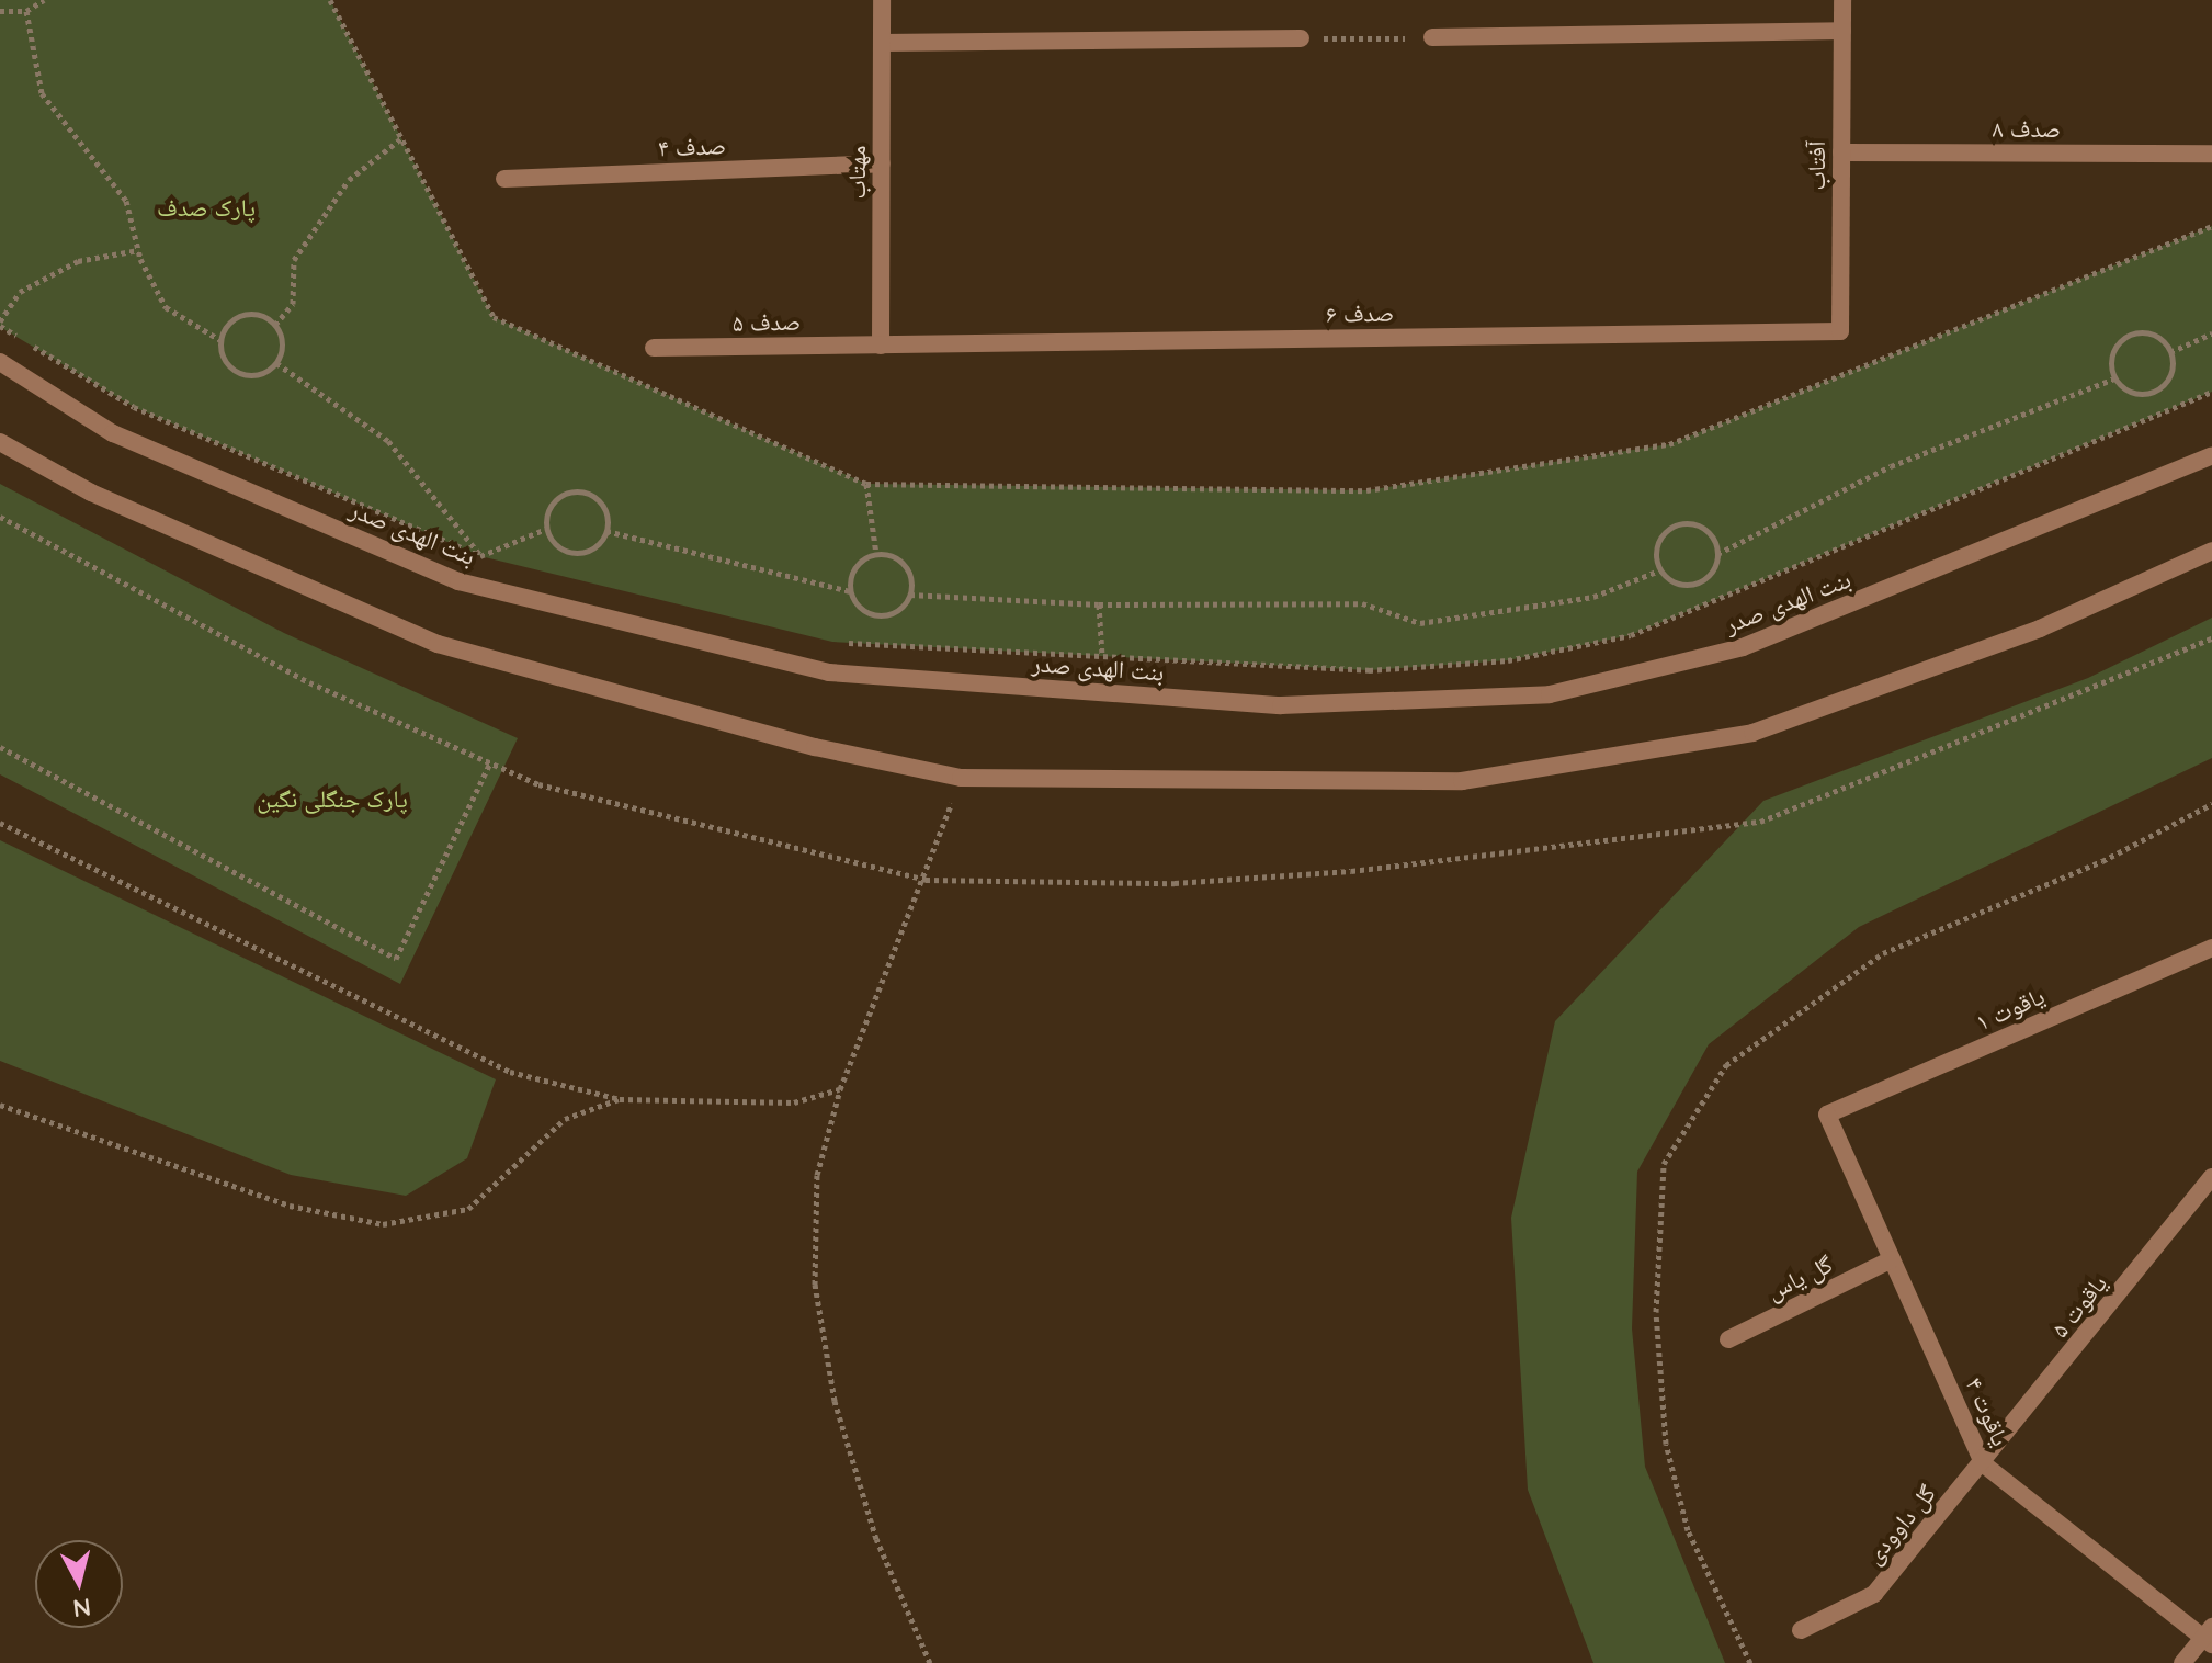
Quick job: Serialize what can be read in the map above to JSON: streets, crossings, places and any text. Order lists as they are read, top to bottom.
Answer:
{
  "streets": {
    "street": [
      "صدف ۸",
      "صدف ۴",
      "آفتاب",
      "مهتاب",
      "صدف ۶",
      "صدف ۵",
      "بنت الهدی صدر",
      "یاقوت ۱",
      "گل یاس",
      "یاقوت ۵",
      "یاقوت ۴",
      "گل داوودی"
    ]
  },
  "crossings": [
    ["صدف ۸", "آفتاب"],
    ["صدف ۴", "مهتاب"],
    ["آفتاب", "صدف ۶"],
    ["مهتاب", "صدف ۶"],
    ["مهتاب", "صدف ۵"],
    ["صدف ۶", "صدف ۵"],
    ["یاقوت ۱", "یاقوت ۴"],
    ["گل یاس", "یاقوت ۴"],
    ["یاقوت ۵", "یاقوت ۴"],
    ["یاقوت ۵", "گل داوودی"],
    ["یاقوت ۴", "گل داوودی"]
  ],
  "parks": ["پارک صدف", "پارک جنگلی نگین"],
  "north": "bottom"
}
